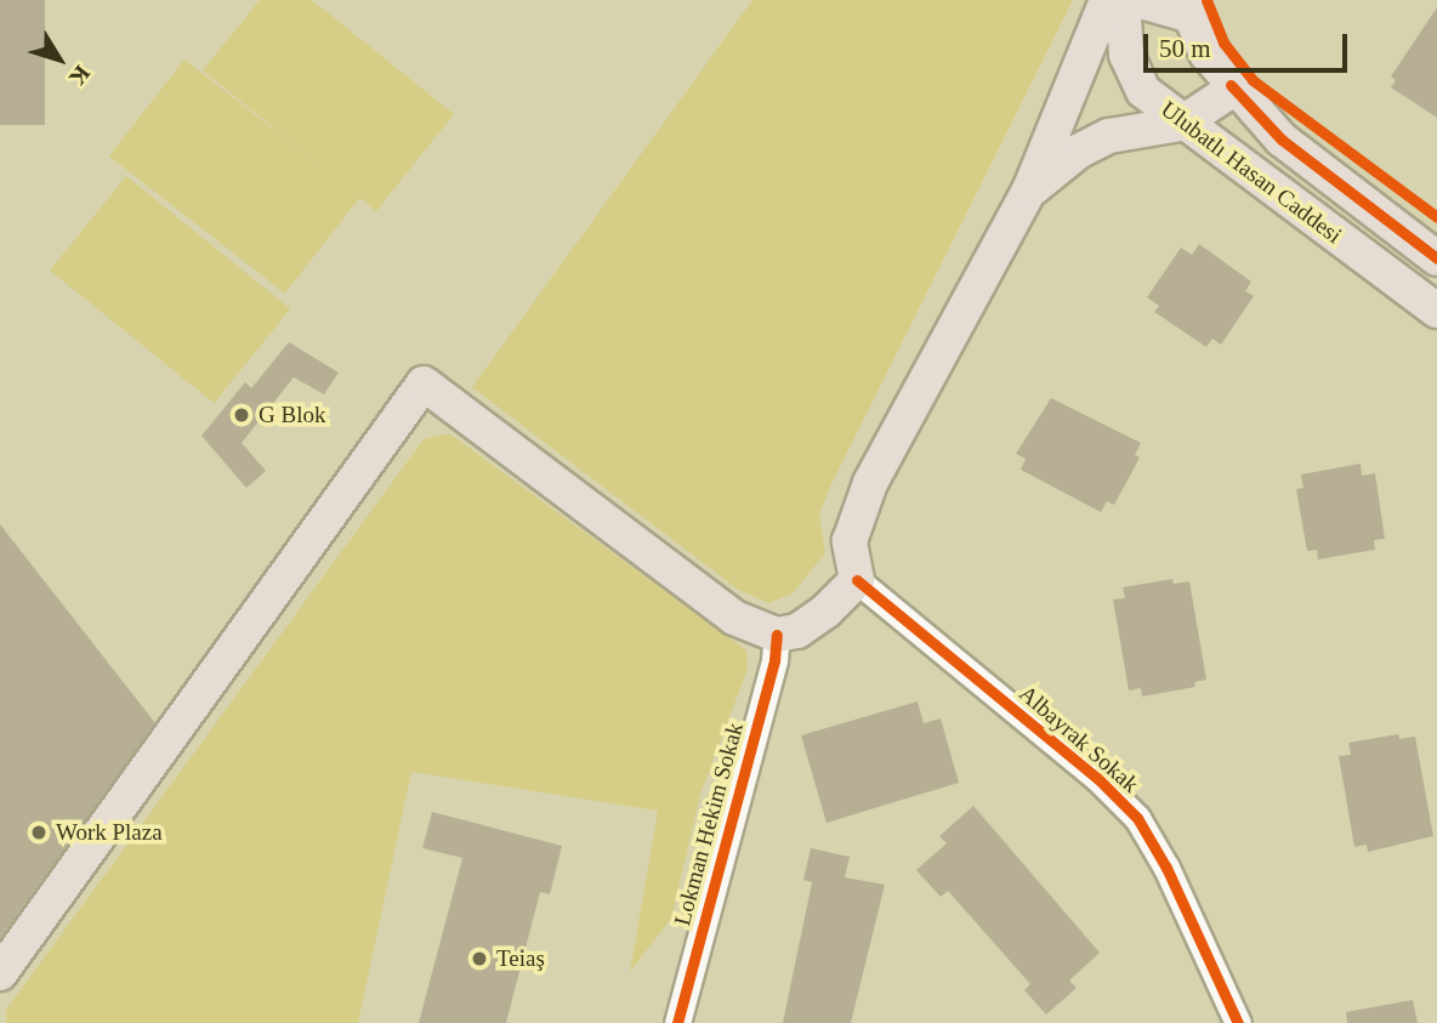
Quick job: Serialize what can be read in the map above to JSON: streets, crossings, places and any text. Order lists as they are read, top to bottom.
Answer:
{
  "streets": {
    "main road": ["Ulubatlı Hasan Caddesi"],
    "street": ["Albayrak Sokak", "Lokman Hekim Sokak"]
  },
  "places": ["G Blok", "Work Plaza", "Teiaş"],
  "scale_bar": "50 m",
  "north": "bottom right"
}
